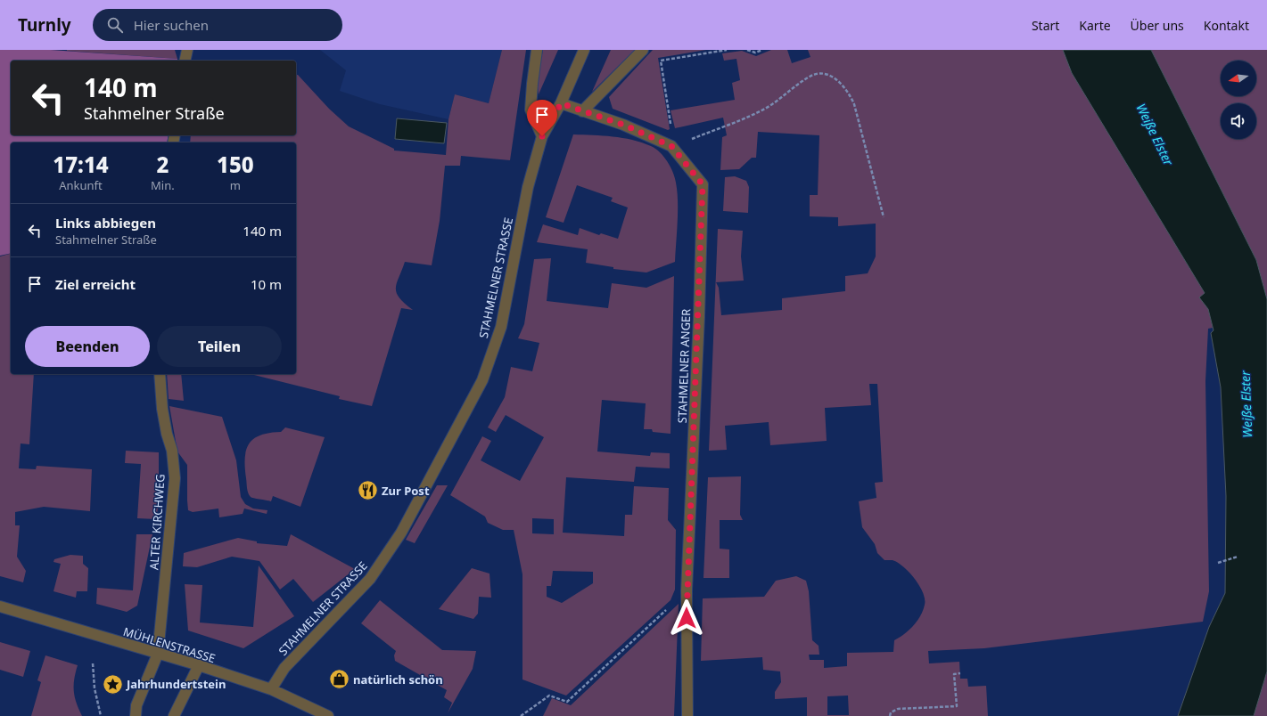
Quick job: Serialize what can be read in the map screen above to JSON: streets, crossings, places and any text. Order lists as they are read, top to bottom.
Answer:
{
  "streets": {
    "street": [
      "STAHMELNER STRASSE",
      "STAHMELNER ANGER",
      "ALTER KIRCHWEG",
      "MÜHLENSTRASSE"
    ]
  },
  "crossings": [
    ["STAHMELNER STRASSE", "STAHMELNER ANGER"],
    ["STAHMELNER STRASSE", "MÜHLENSTRASSE"],
    ["ALTER KIRCHWEG", "MÜHLENSTRASSE"]
  ],
  "water": ["Weiße Elster"],
  "places": {
    "restaurant": ["Zur Post"],
    "shop": ["natürlich schön"],
    "place": ["Jahrhundertstein"]
  },
  "north": "left",
  "page": {
    "header": "Turnly",
    "search": "Hier suchen",
    "nav": [
      "Start",
      "Karte",
      "Über uns",
      "Kontakt"
    ],
    "turn": ["140 m", "Stahmelner Straße"],
    "eta": [
      "17:14",
      "Ankunft",
      "2",
      "Min.",
      "150",
      "m"
    ],
    "list": [
      {
        "name": "Links abbiegen",
        "note": "Stahmelner Straße",
        "value": "140 m"
      },
      {
        "name": "Ziel erreicht",
        "value": "10 m"
      }
    ],
    "buttons": ["Beenden", "Teilen"]
  }
}
